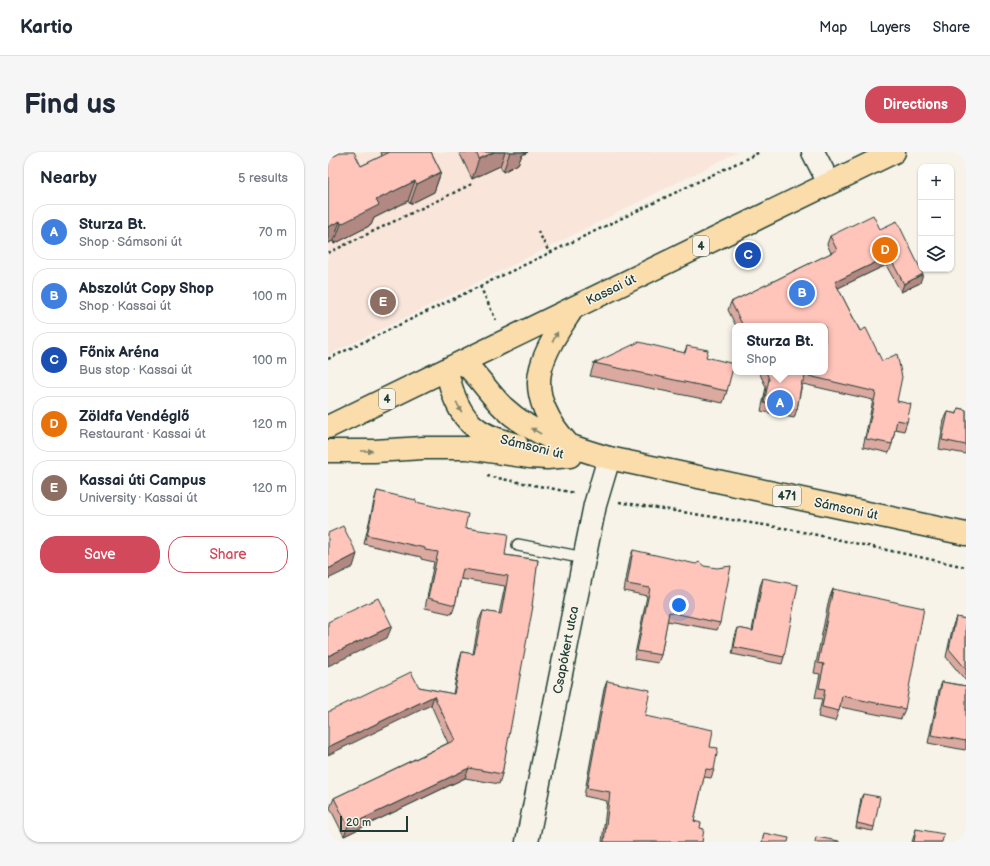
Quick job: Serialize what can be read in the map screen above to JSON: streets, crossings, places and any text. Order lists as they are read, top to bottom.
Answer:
{
  "streets": {
    "main road": [
      "4",
      "Kassai út",
      "Sámsoni út",
      "471"
    ],
    "street": ["Csapókert utca"]
  },
  "crossings": [
    ["Kassai út", "Sámsoni út"],
    ["Sámsoni út", "Csapókert utca"]
  ],
  "scale_bar": "20 m",
  "page": {
    "header": "Kartio",
    "nav": ["Map", "Layers", "Share"],
    "buttons": [
      "Directions",
      ["Save", "Share"]
    ],
    "title": "Find us",
    "heading": ["Nearby", "5 results"],
    "map_buttons": ["+", "−"],
    "list": [
      {
        "mark": "A",
        "name": "Sturza Bt.",
        "note": "Shop · Sámsoni út",
        "value": "70 m"
      },
      {
        "mark": "B",
        "name": "Abszolút Copy Shop",
        "note": "Shop · Kassai út",
        "value": "100 m"
      },
      {
        "mark": "C",
        "name": "Főnix Aréna",
        "note": "Bus stop · Kassai út",
        "value": "100 m"
      },
      {
        "mark": "D",
        "name": "Zöldfa Vendéglő",
        "note": "Restaurant · Kassai út",
        "value": "120 m"
      },
      {
        "mark": "E",
        "name": "Kassai úti Campus",
        "note": "University · Kassai út",
        "value": "120 m"
      }
    ],
    "pins": [
      "D",
      "C",
      "B",
      "E",
      "A"
    ],
    "popup": ["Sturza Bt.", "Shop"],
    "scale": "20 m"
  }
}
